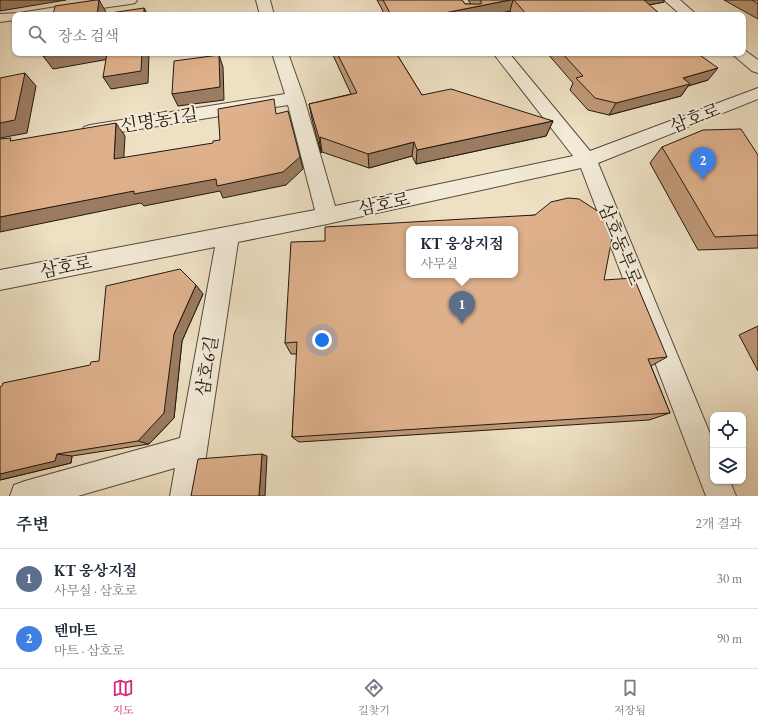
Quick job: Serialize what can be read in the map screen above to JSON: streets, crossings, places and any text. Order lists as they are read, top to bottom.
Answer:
{
  "streets": {
    "street": [
      "삼호로",
      "신명동1길",
      "삼호동부로",
      "삼호6길"
    ]
  },
  "crossings": [
    ["삼호로", "삼호동부로"],
    ["삼호로", "삼호6길"]
  ],
  "page": {
    "search": "장소 검색",
    "pins": ["2", "1"],
    "popup": ["KT 웅상지점", "사무실"],
    "heading": ["주변", "2개 결과"],
    "list": [
      {
        "mark": "1",
        "name": "KT 웅상지점",
        "note": "사무실 · 삼호로",
        "value": "30 m"
      },
      {
        "mark": "2",
        "name": "텐마트",
        "note": "마트 · 삼호로",
        "value": "90 m"
      }
    ],
    "nav": ["지도", "길찾기", "저장됨"]
  }
}
